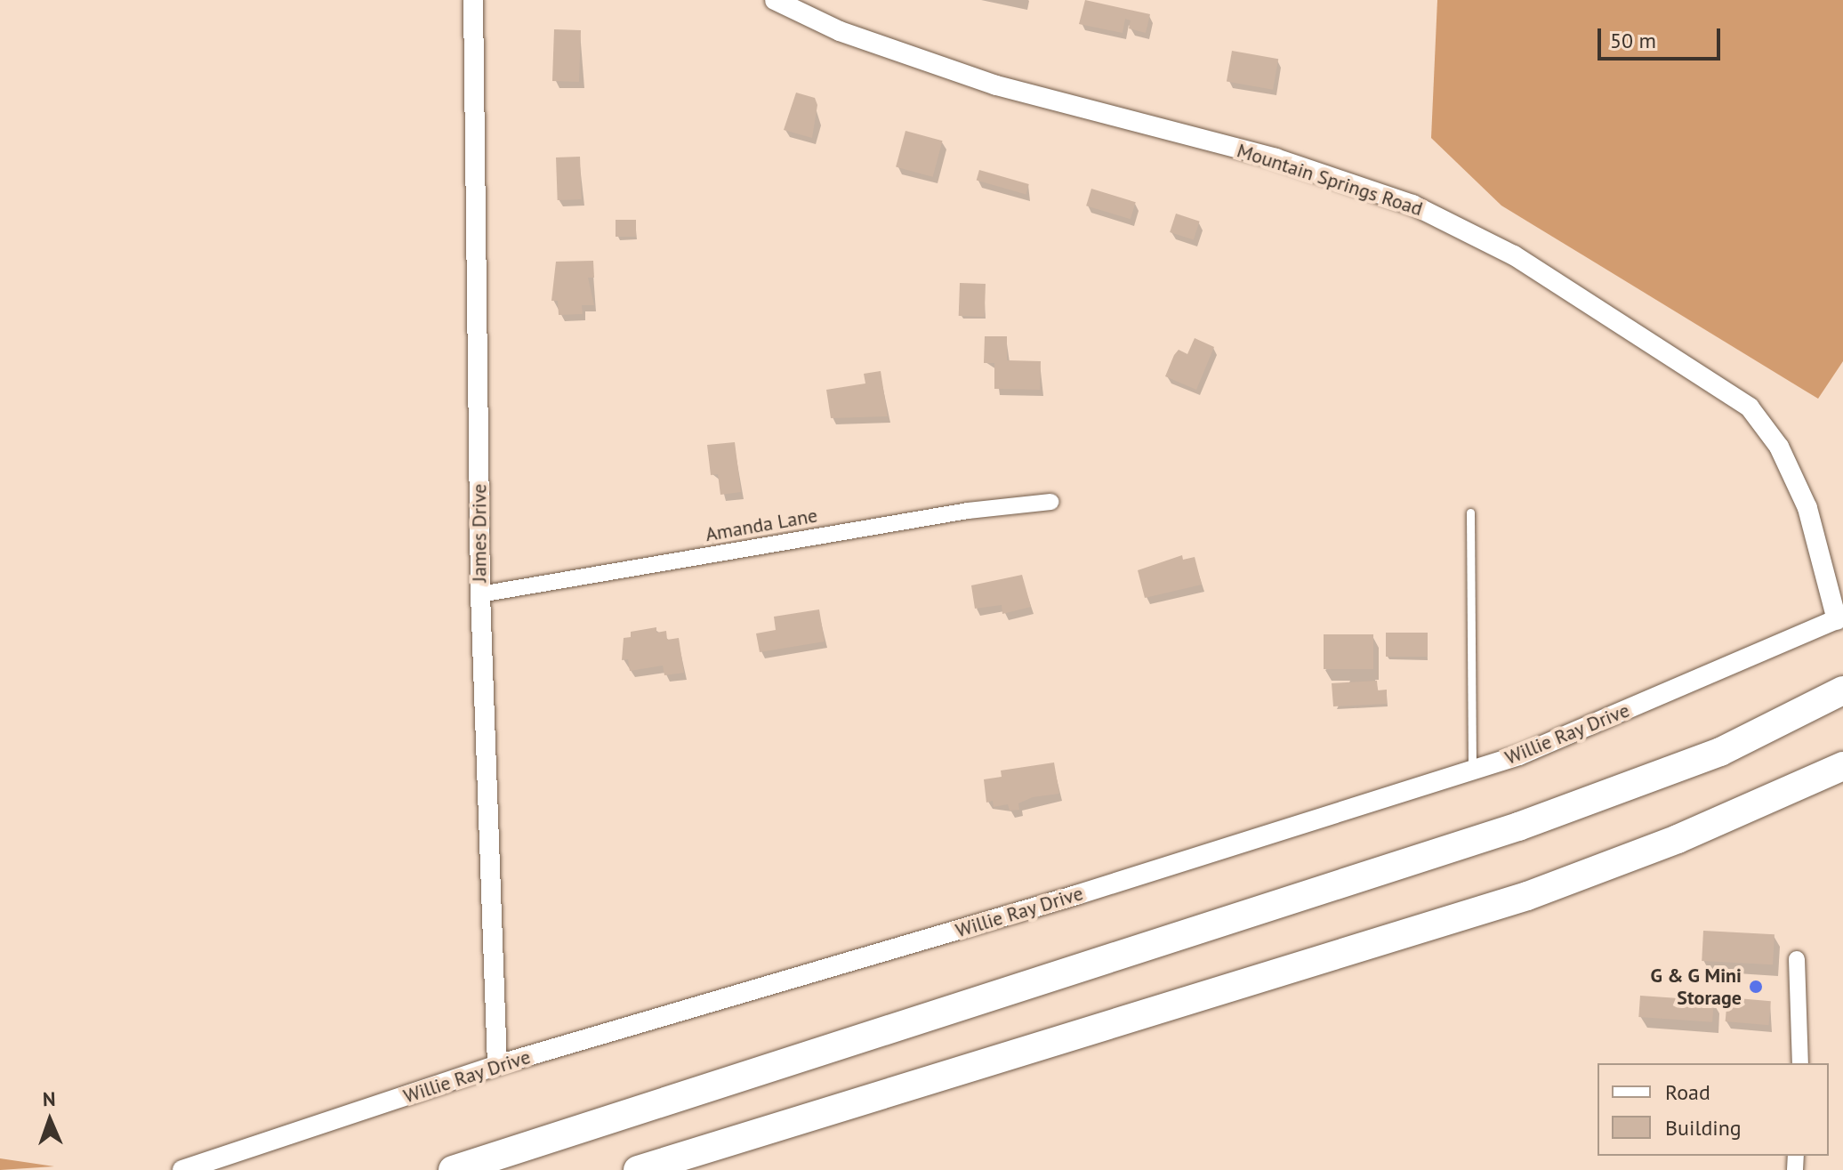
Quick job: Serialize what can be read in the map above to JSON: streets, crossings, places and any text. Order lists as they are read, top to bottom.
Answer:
{
  "streets": {
    "street": [
      "Mountain Springs Road",
      "Amanda Lane",
      "James Drive",
      "Willie Ray Drive"
    ]
  },
  "crossings": [
    ["Mountain Springs Road", "Willie Ray Drive"],
    ["Amanda Lane", "James Drive"],
    ["James Drive", "Willie Ray Drive"]
  ],
  "places": ["G & G Mini Storage"],
  "legend": ["Road", "Building"],
  "scale_bar": "50 m",
  "north": "top"
}
